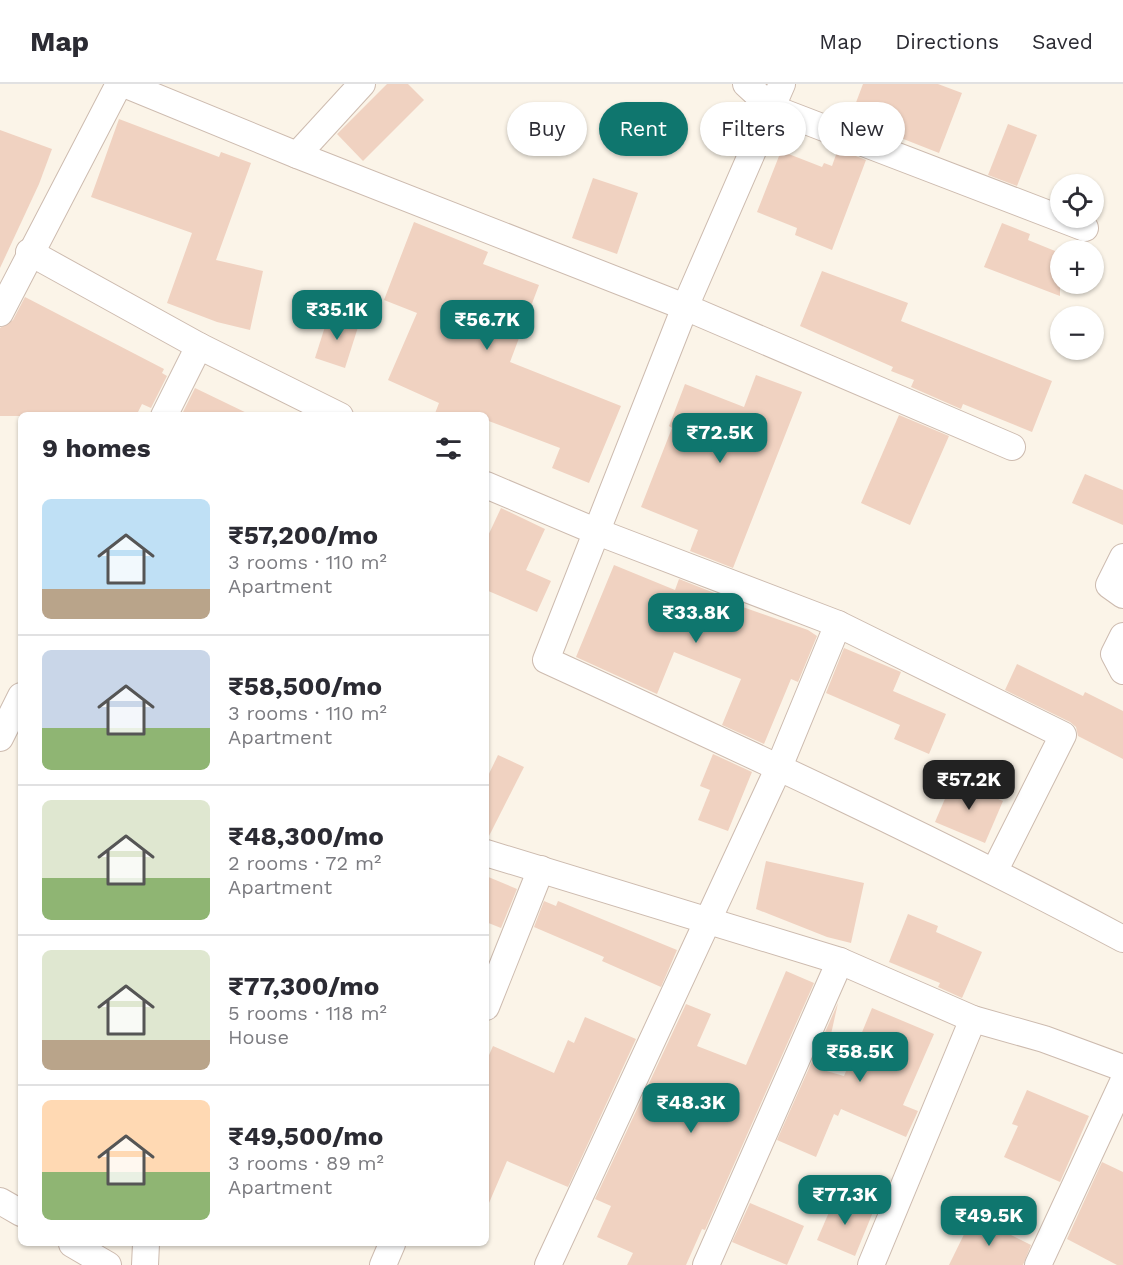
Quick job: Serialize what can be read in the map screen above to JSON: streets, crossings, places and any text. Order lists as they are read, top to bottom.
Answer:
{
  "page": {
    "header": "Map",
    "nav": ["Map", "Directions", "Saved"],
    "chip": [
      "Buy",
      "Rent",
      "Filters",
      "New"
    ],
    "map_buttons": ["+", "−"],
    "price": [
      "₹35.1K",
      "₹56.7K",
      "₹72.5K",
      "₹33.8K",
      "₹57.2K",
      "₹58.5K",
      "₹48.3K",
      "₹77.3K",
      "₹49.5K"
    ],
    "heading": "9 homes",
    "list": [
      {
        "name": "₹57,200/mo",
        "note": "3 rooms · 110 m² · Apartment"
      },
      {
        "name": "₹58,500/mo",
        "note": "3 rooms · 110 m² · Apartment"
      },
      {
        "name": "₹48,300/mo",
        "note": "2 rooms · 72 m² · Apartment"
      },
      {
        "name": "₹77,300/mo",
        "note": "5 rooms · 118 m² · House"
      },
      {
        "name": "₹49,500/mo",
        "note": "3 rooms · 89 m² · Apartment"
      }
    ]
  }
}
